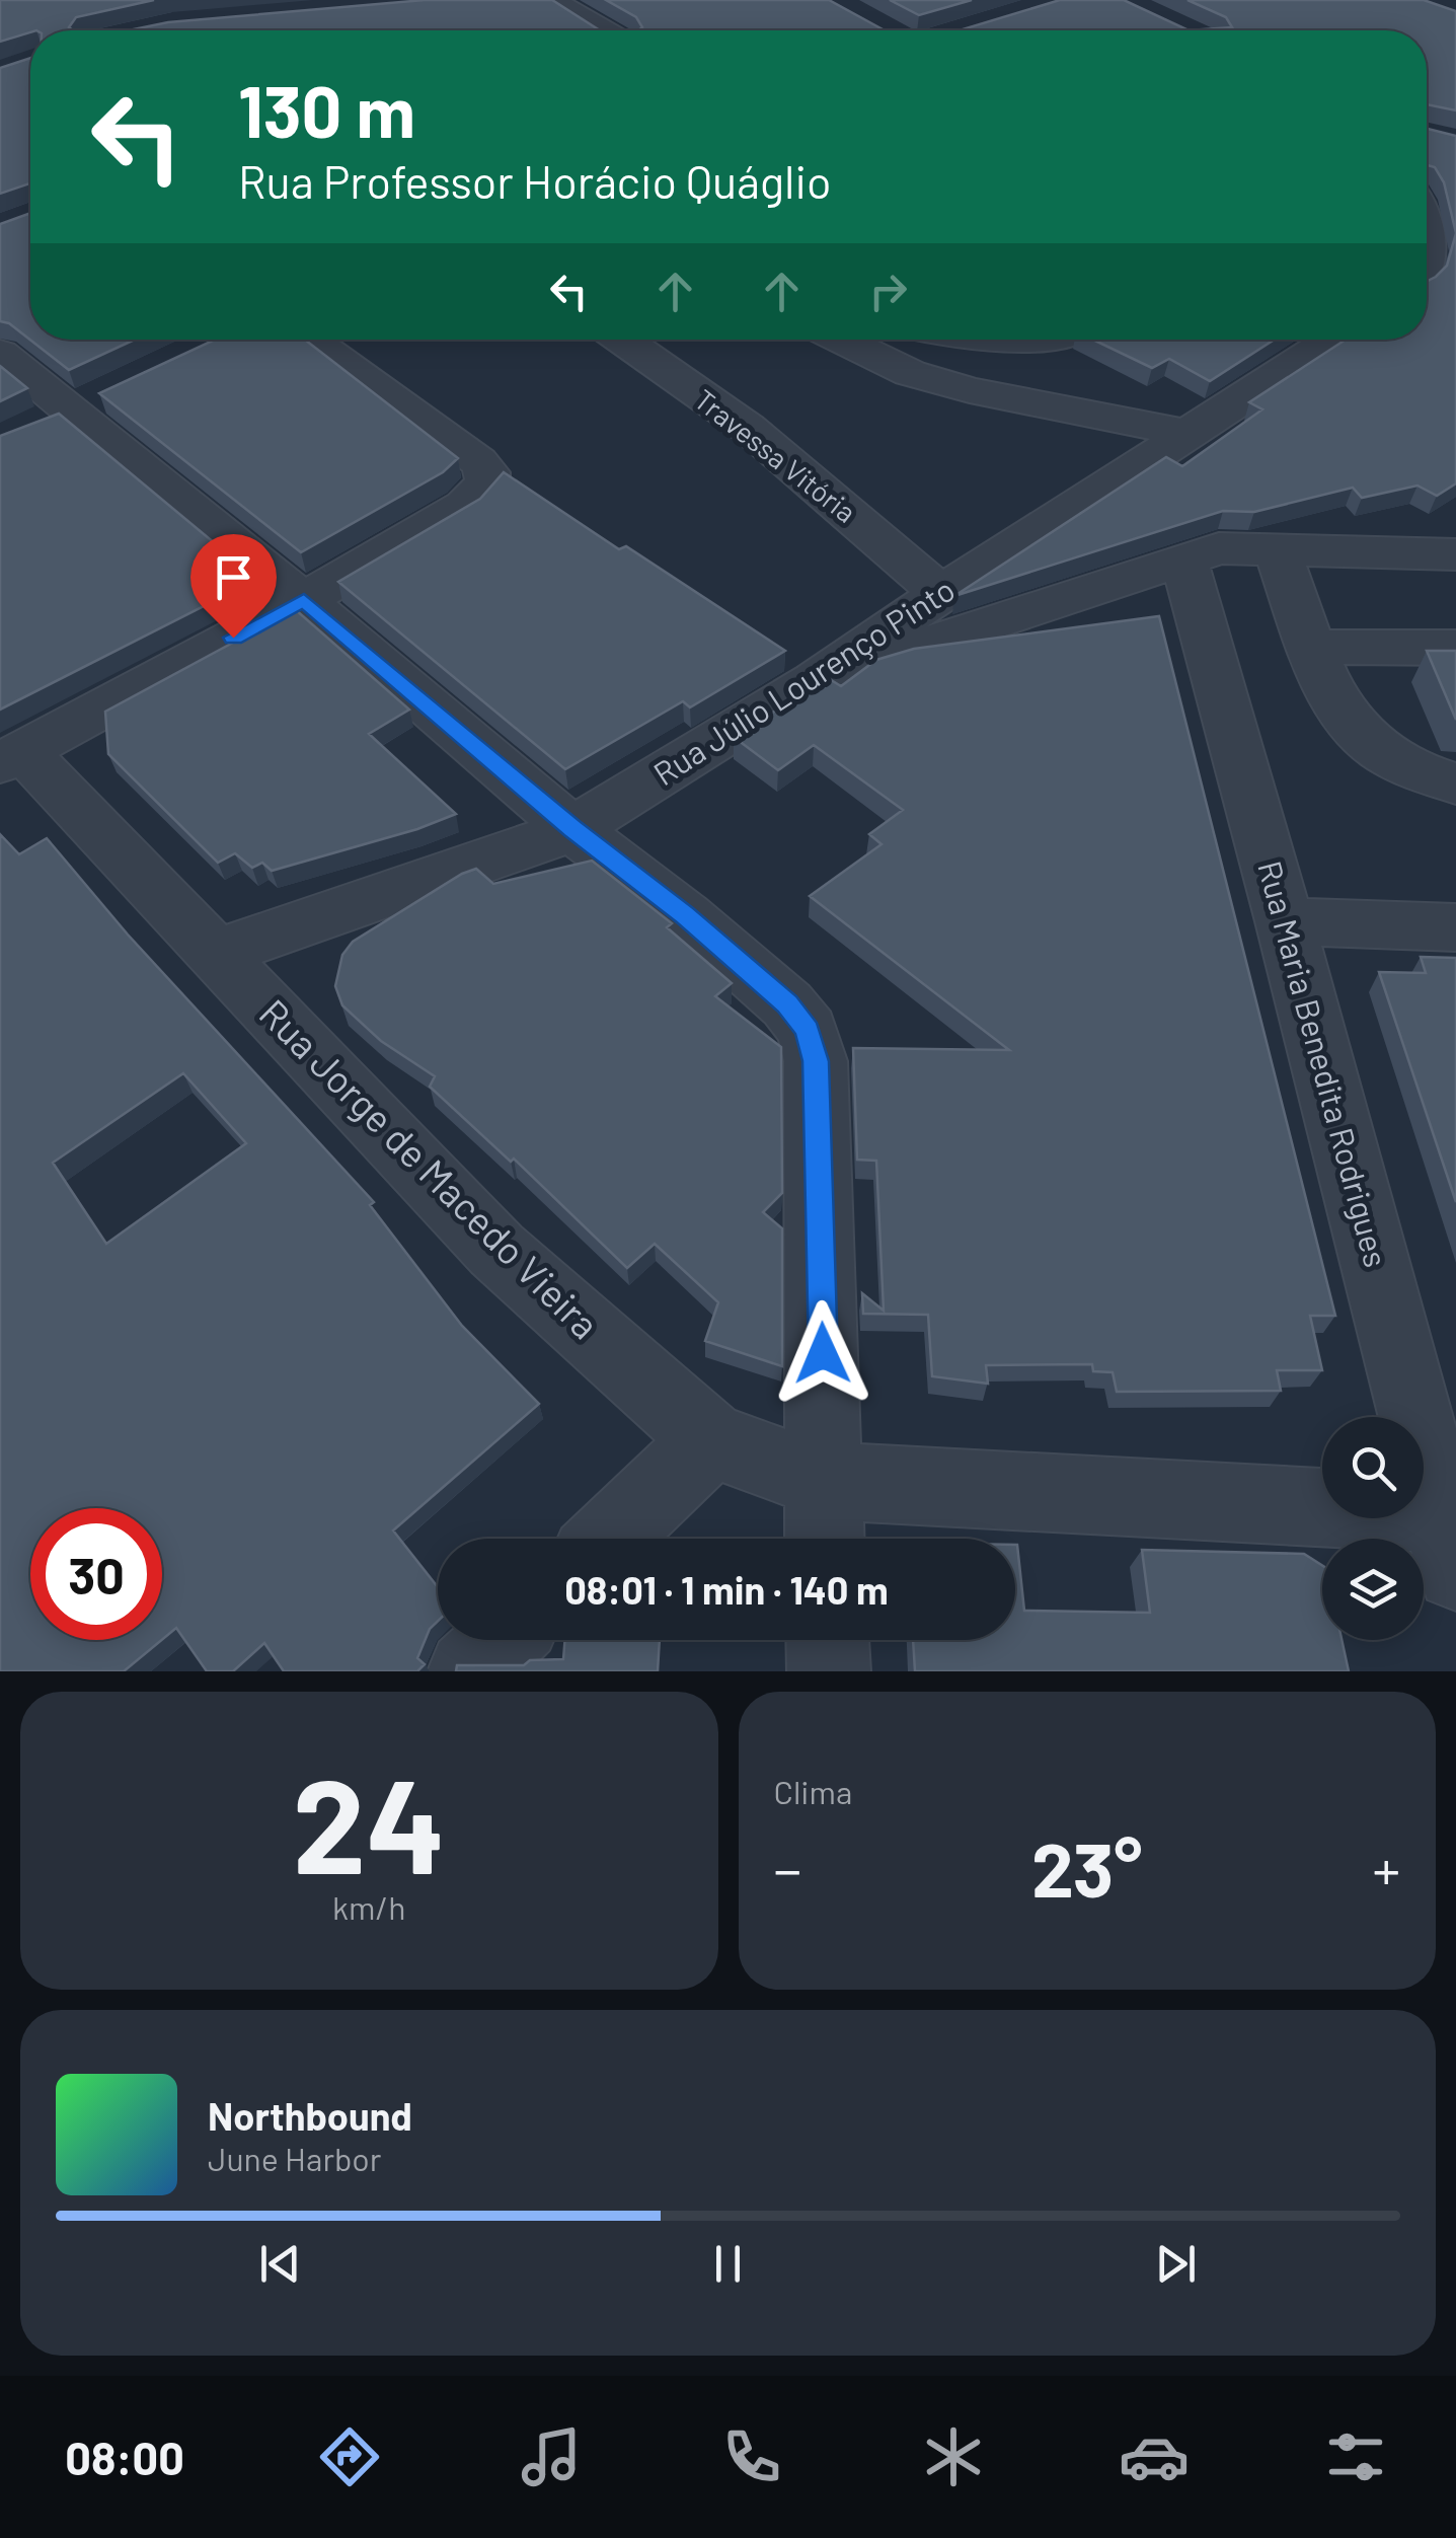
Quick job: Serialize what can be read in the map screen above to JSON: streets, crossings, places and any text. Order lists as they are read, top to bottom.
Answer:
{
  "streets": {
    "street": [
      "Travessa Vitória",
      "Rua Júlio Lourenço Pinto",
      "Rua Maria Benedita Rodrigues",
      "Rua Jorge de Macedo Vieira"
    ]
  },
  "crossings": [
    ["Travessa Vitória", "Rua Júlio Lourenço Pinto"],
    ["Rua Júlio Lourenço Pinto", "Rua Jorge de Macedo Vieira"],
    ["Rua Maria Benedita Rodrigues", "Rua Jorge de Macedo Vieira"]
  ],
  "page": {
    "turn": ["130 m", "Rua Professor Horácio Quáglio"],
    "limit": "30",
    "trip": "08:01 · 1 min · 140 m",
    "tile": [
      ["24", "km/h"],
      "Clima"
    ],
    "heat": ["−", "23°", "+"],
    "song": ["Northbound", "June Harbor"],
    "tabs": "08:00"
  }
}
